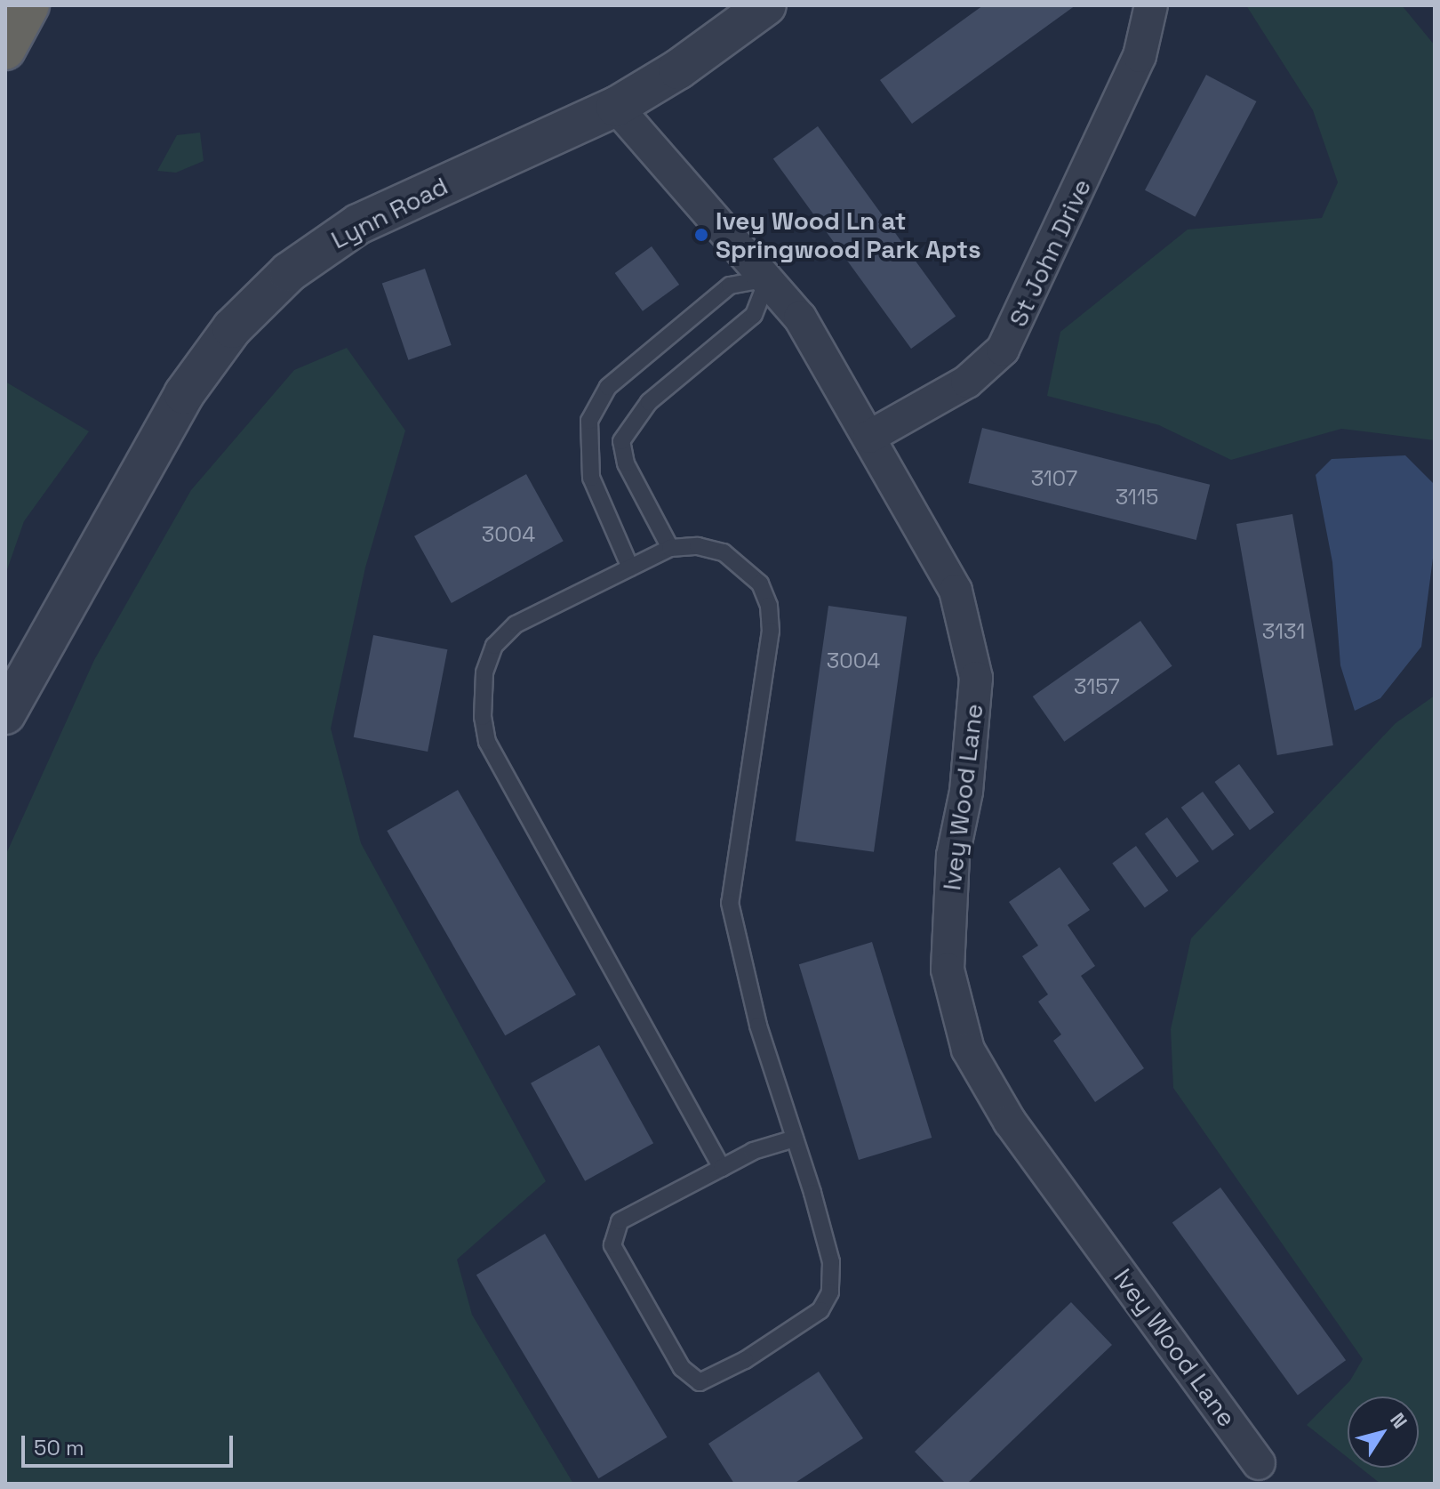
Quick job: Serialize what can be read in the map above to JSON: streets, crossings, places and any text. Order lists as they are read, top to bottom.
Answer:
{
  "streets": {
    "street": ["Lynn Road", "St John Drive", "Ivey Wood Lane"]
  },
  "crossings": [
    ["Lynn Road", "Ivey Wood Lane"],
    ["St John Drive", "Ivey Wood Lane"]
  ],
  "places": ["Ivey Wood Ln at Springwood Park Apts"],
  "house_numbers": [
    "3107",
    "3115",
    "3004",
    "3131",
    "3004",
    "3157"
  ],
  "scale_bar": "50 m",
  "north": "top right"
}
